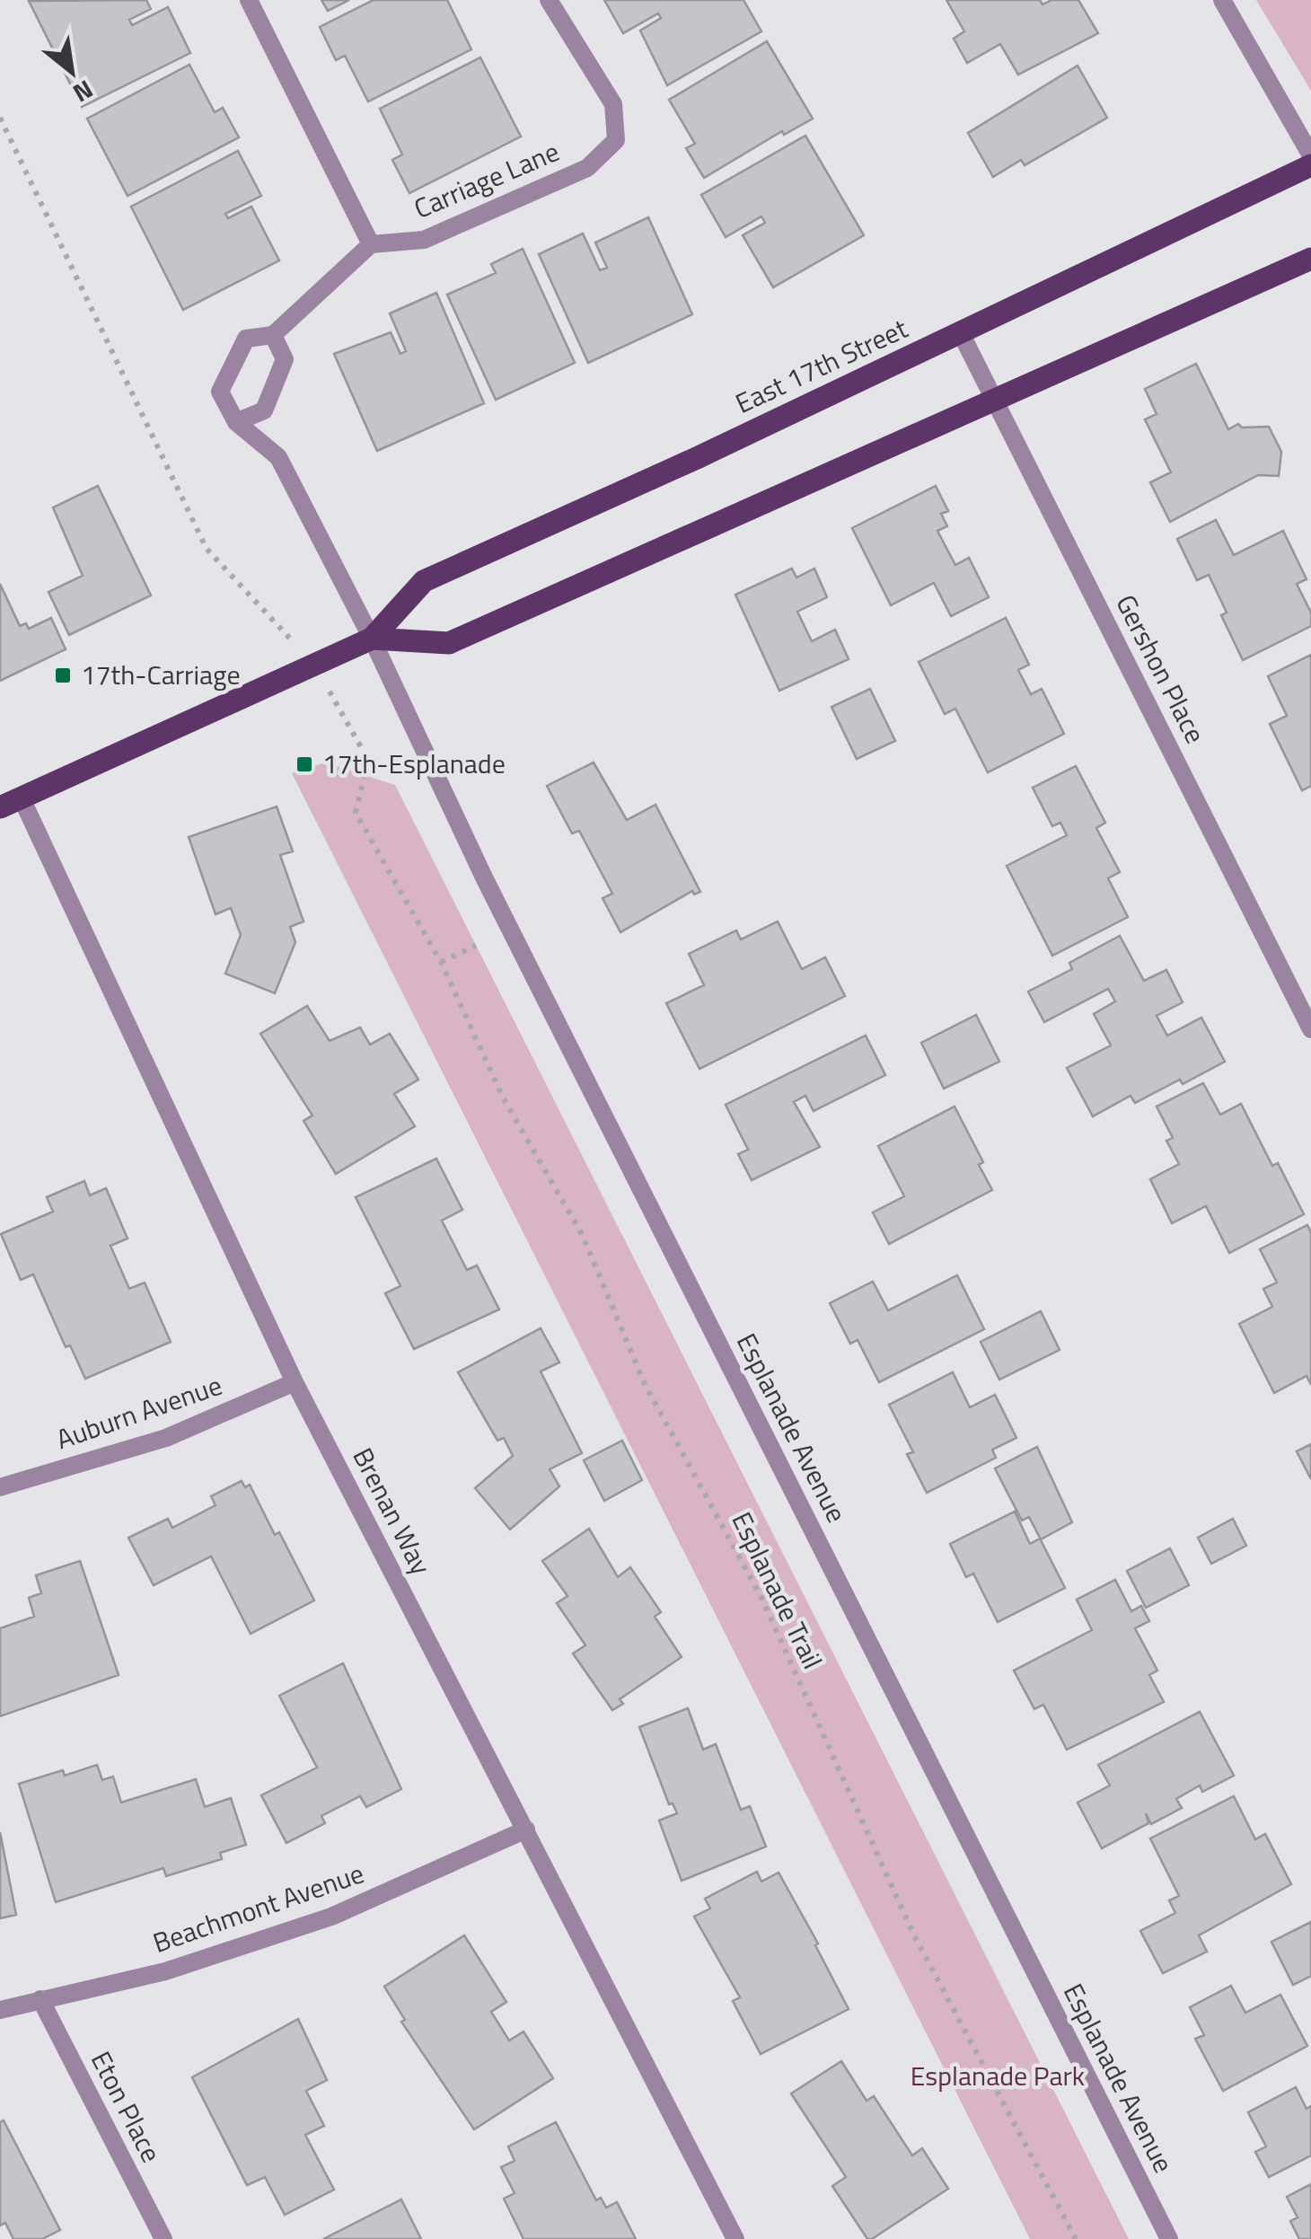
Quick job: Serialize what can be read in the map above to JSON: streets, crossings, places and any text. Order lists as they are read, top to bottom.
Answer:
{
  "streets": {
    "main road": ["East 17th Street"],
    "street": [
      "Carriage Lane",
      "Gershon Place",
      "Auburn Avenue",
      "Esplanade Avenue",
      "Brenan Way",
      "Beachmont Avenue",
      "Eton Place"
    ],
    "path": ["Esplanade Trail"]
  },
  "crossings": [
    ["East 17th Street", "Gershon Place"],
    ["East 17th Street", "Esplanade Avenue"],
    ["East 17th Street", "Brenan Way"],
    ["East 17th Street", "Esplanade Trail"],
    ["Auburn Avenue", "Brenan Way"],
    ["Brenan Way", "Beachmont Avenue"],
    ["Beachmont Avenue", "Eton Place"]
  ],
  "parks": ["Esplanade Park"],
  "places": {
    "transit": ["17th-Carriage", "17th-Esplanade"]
  },
  "north": "bottom right"
}
